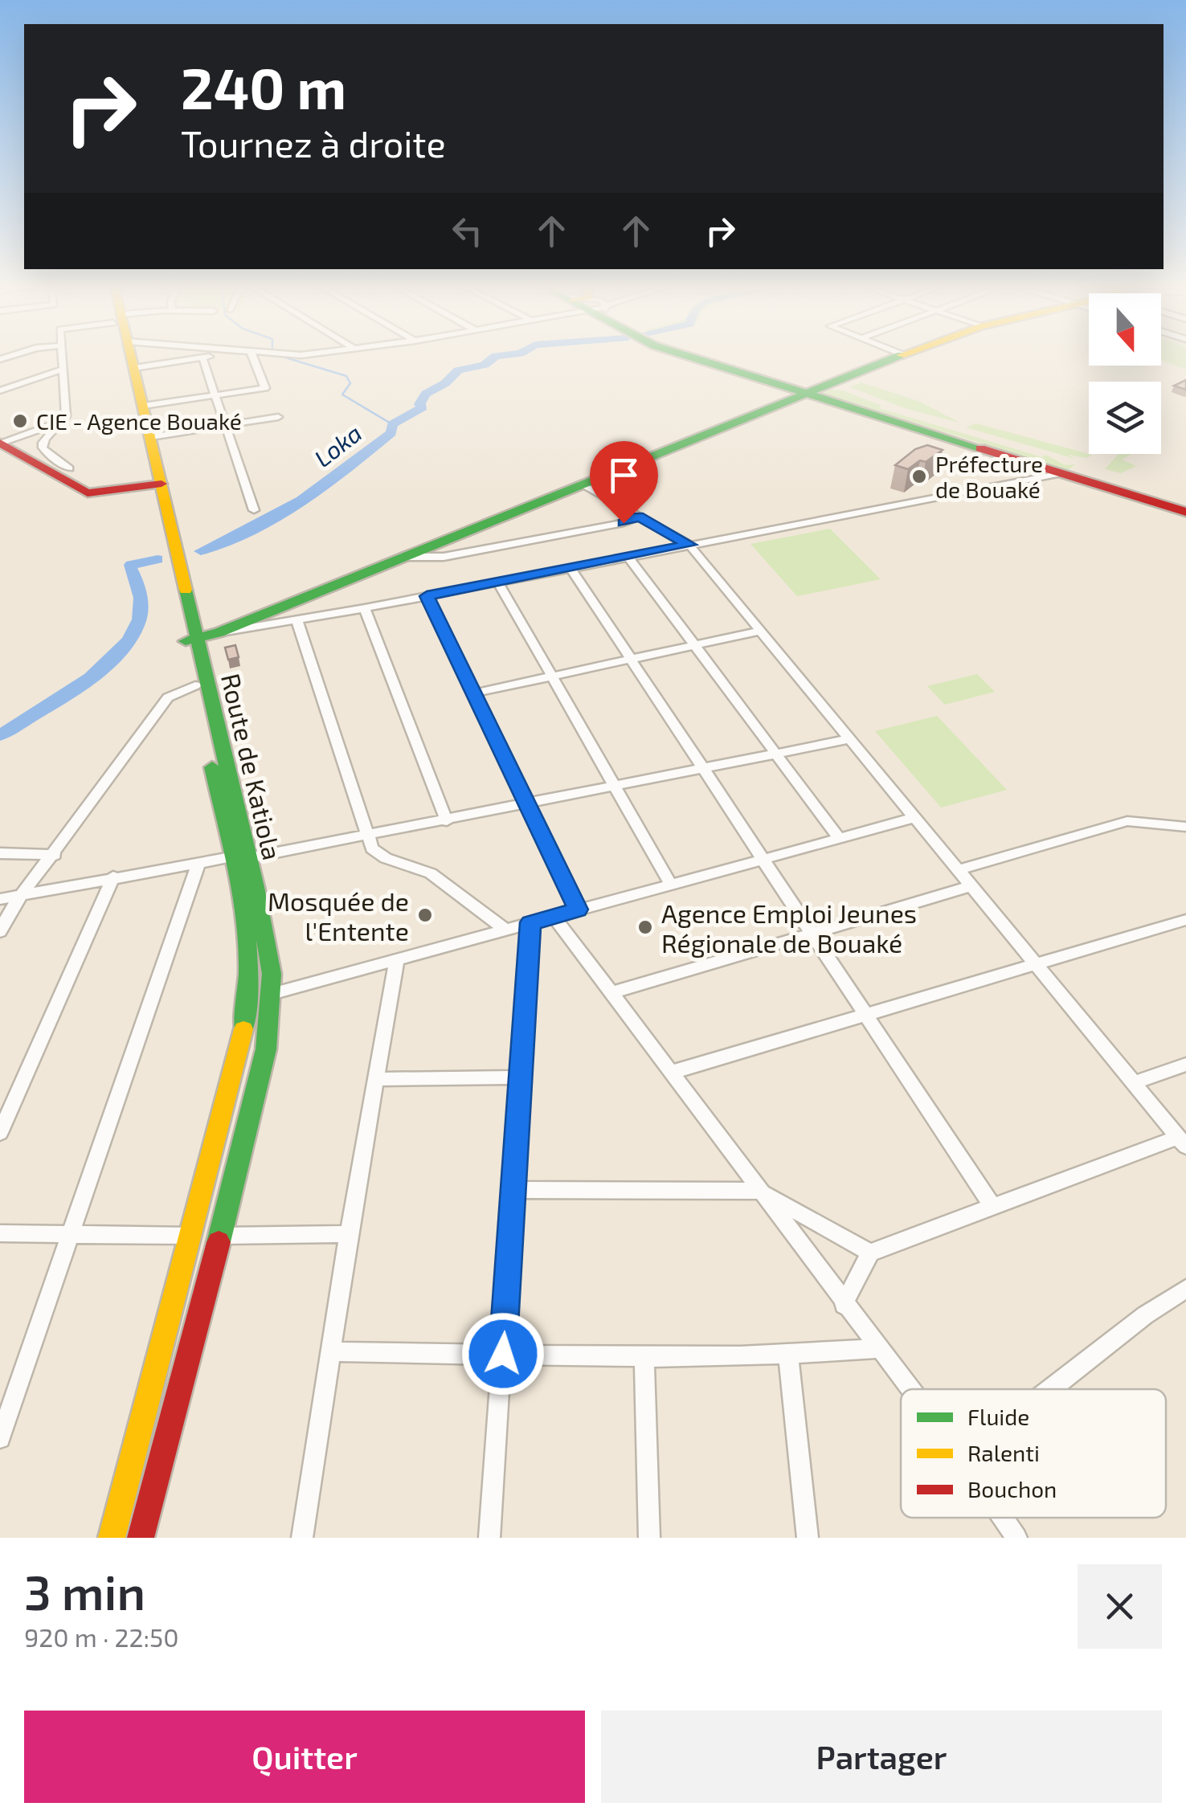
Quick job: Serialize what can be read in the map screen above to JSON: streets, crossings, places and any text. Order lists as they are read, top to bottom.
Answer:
{
  "streets": {
    "main road": ["Route de Katiola"]
  },
  "water": ["Loka"],
  "places": [
    "CIE - Agence Bouaké",
    "Préfecture de Bouaké",
    "Mosquée de l'Entente",
    "Agence Emploi Jeunes Régionale de Bouaké"
  ],
  "legend": ["Fluide", "Ralenti", "Bouchon"],
  "north": "bottom",
  "page": {
    "turn": ["240 m", "Tournez à droite"],
    "heading": ["3 min", "920 m · 22:50"],
    "buttons": ["Quitter", "Partager"]
  }
}
